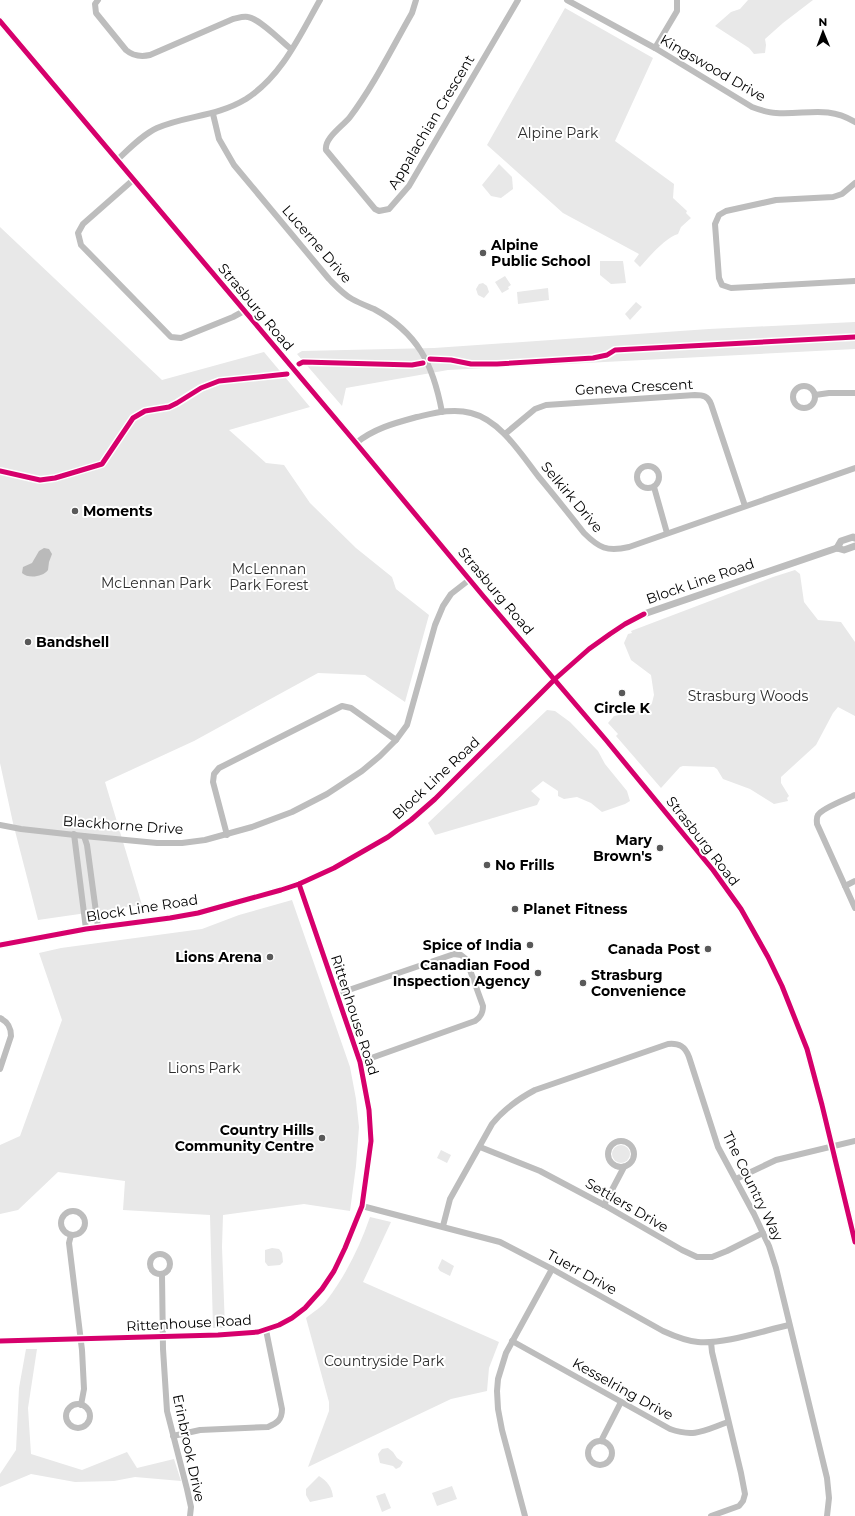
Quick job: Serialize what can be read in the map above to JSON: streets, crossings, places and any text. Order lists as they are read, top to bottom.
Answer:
{
  "streets": {
    "street": [
      "Kingswood Drive",
      "Appalachian Crescent",
      "Lucerne Drive",
      "Strasburg Road",
      "Geneva Crescent",
      "Selkirk Drive",
      "Block Line Road",
      "Blackhorne Drive",
      "Rittenhouse Road",
      "The Country Way",
      "Settlers Drive",
      "Tuerr Drive",
      "Kesselring Drive",
      "Erinbrook Drive"
    ]
  },
  "crossings": [
    ["Lucerne Drive", "Selkirk Drive"],
    ["Strasburg Road", "Selkirk Drive"],
    ["Strasburg Road", "Block Line Road"],
    ["Strasburg Road", "Blackhorne Drive"],
    ["Geneva Crescent", "Selkirk Drive"],
    ["Block Line Road", "Rittenhouse Road"],
    ["Rittenhouse Road", "Tuerr Drive"],
    ["Rittenhouse Road", "Erinbrook Drive"],
    ["The Country Way", "Settlers Drive"],
    ["The Country Way", "Tuerr Drive"]
  ],
  "parks": [
    "Alpine Park",
    "McLennan Park Forest",
    "McLennan Park",
    "Strasburg Woods",
    "Lions Park",
    "Countryside Park"
  ],
  "places": [
    "Alpine Public School",
    "Moments",
    "Bandshell",
    "Circle K",
    "Mary Brown's",
    "No Frills",
    "Planet Fitness",
    "Spice of India",
    "Canada Post",
    "Lions Arena",
    "Canadian Food Inspection Agency",
    "Strasburg Convenience",
    "Country Hills Community Centre"
  ],
  "north": "top"
}
